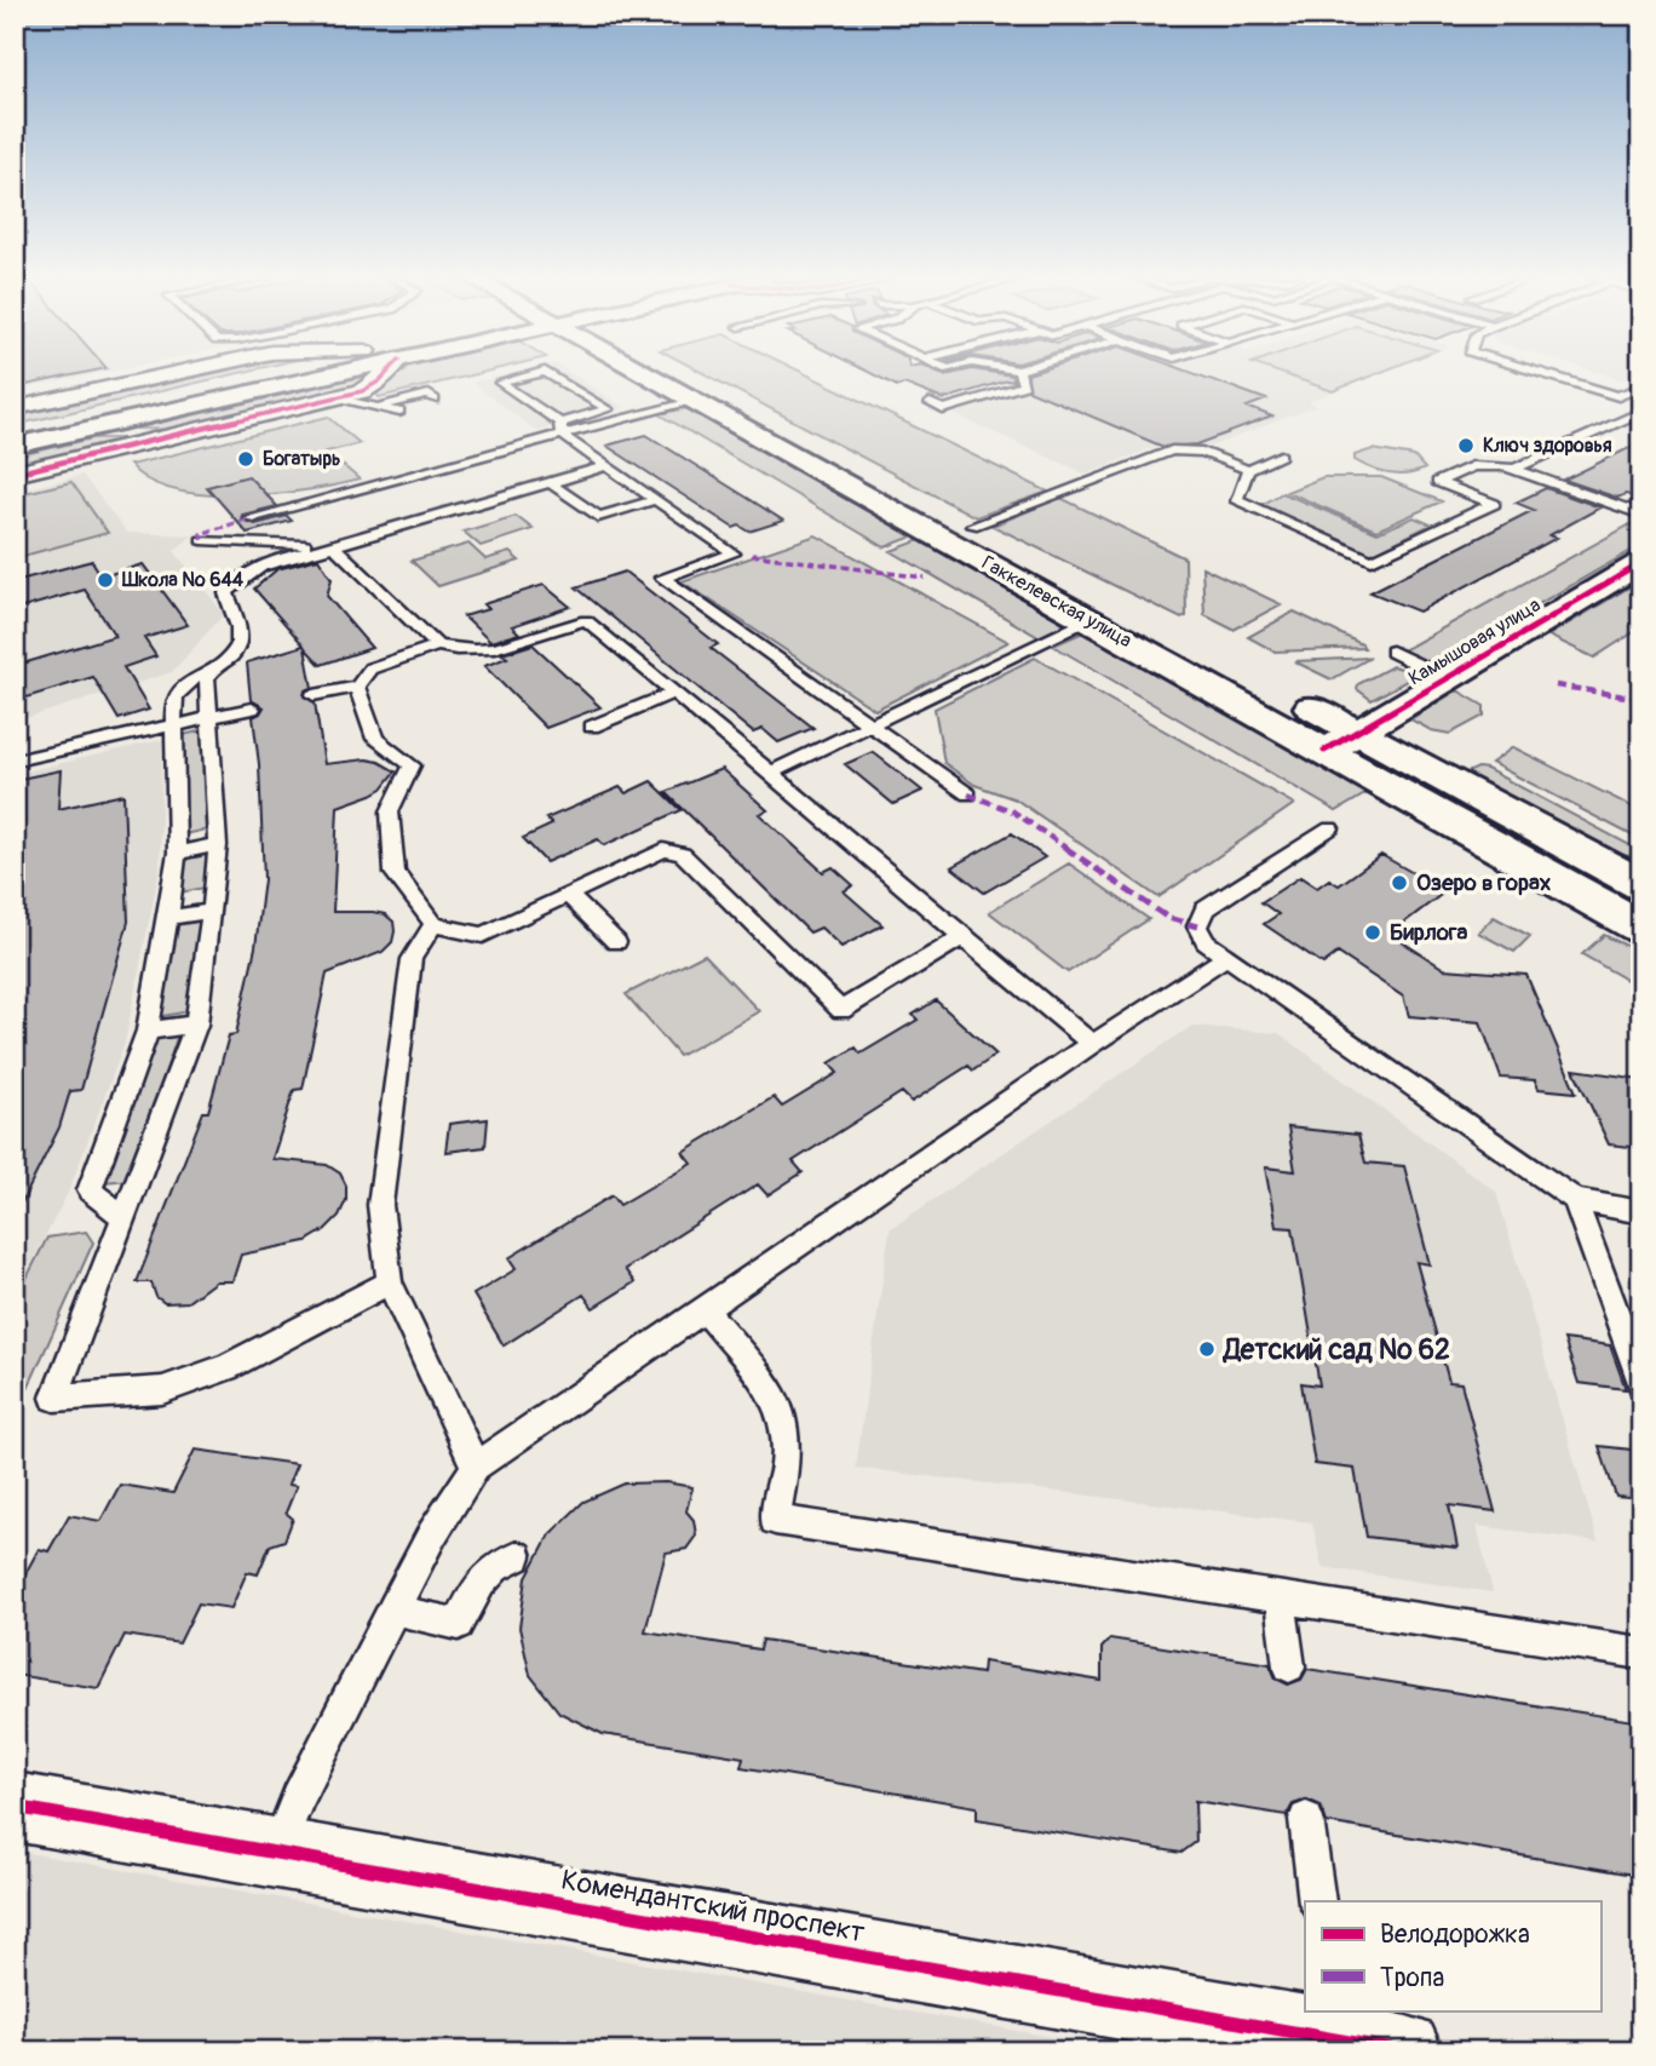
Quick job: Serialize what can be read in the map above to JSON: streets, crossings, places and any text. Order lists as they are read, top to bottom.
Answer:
{
  "streets": {
    "main road": ["Гаккелевская улица", "Камышовая улица"],
    "street": ["Комендантский проспект"]
  },
  "crossings": [
    ["Гаккелевская улица", "Камышовая улица"]
  ],
  "places": [
    "Ключ здоровья",
    "Богатырь",
    "Школа № 644",
    "Озеро в горах",
    "Бирлога",
    "Детский сад № 62"
  ],
  "legend": ["Велодорожка", "Тропа"]
}
